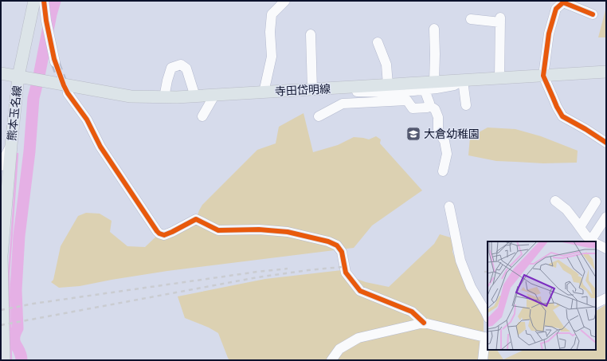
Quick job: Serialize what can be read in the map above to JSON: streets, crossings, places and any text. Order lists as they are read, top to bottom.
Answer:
{
  "streets": {
    "main road": ["寺田岱明線", "熊本玉名線"]
  },
  "crossings": [
    ["寺田岱明線", "熊本玉名線"]
  ],
  "places": {
    "school or university": ["大倉幼稚園"]
  }
}
